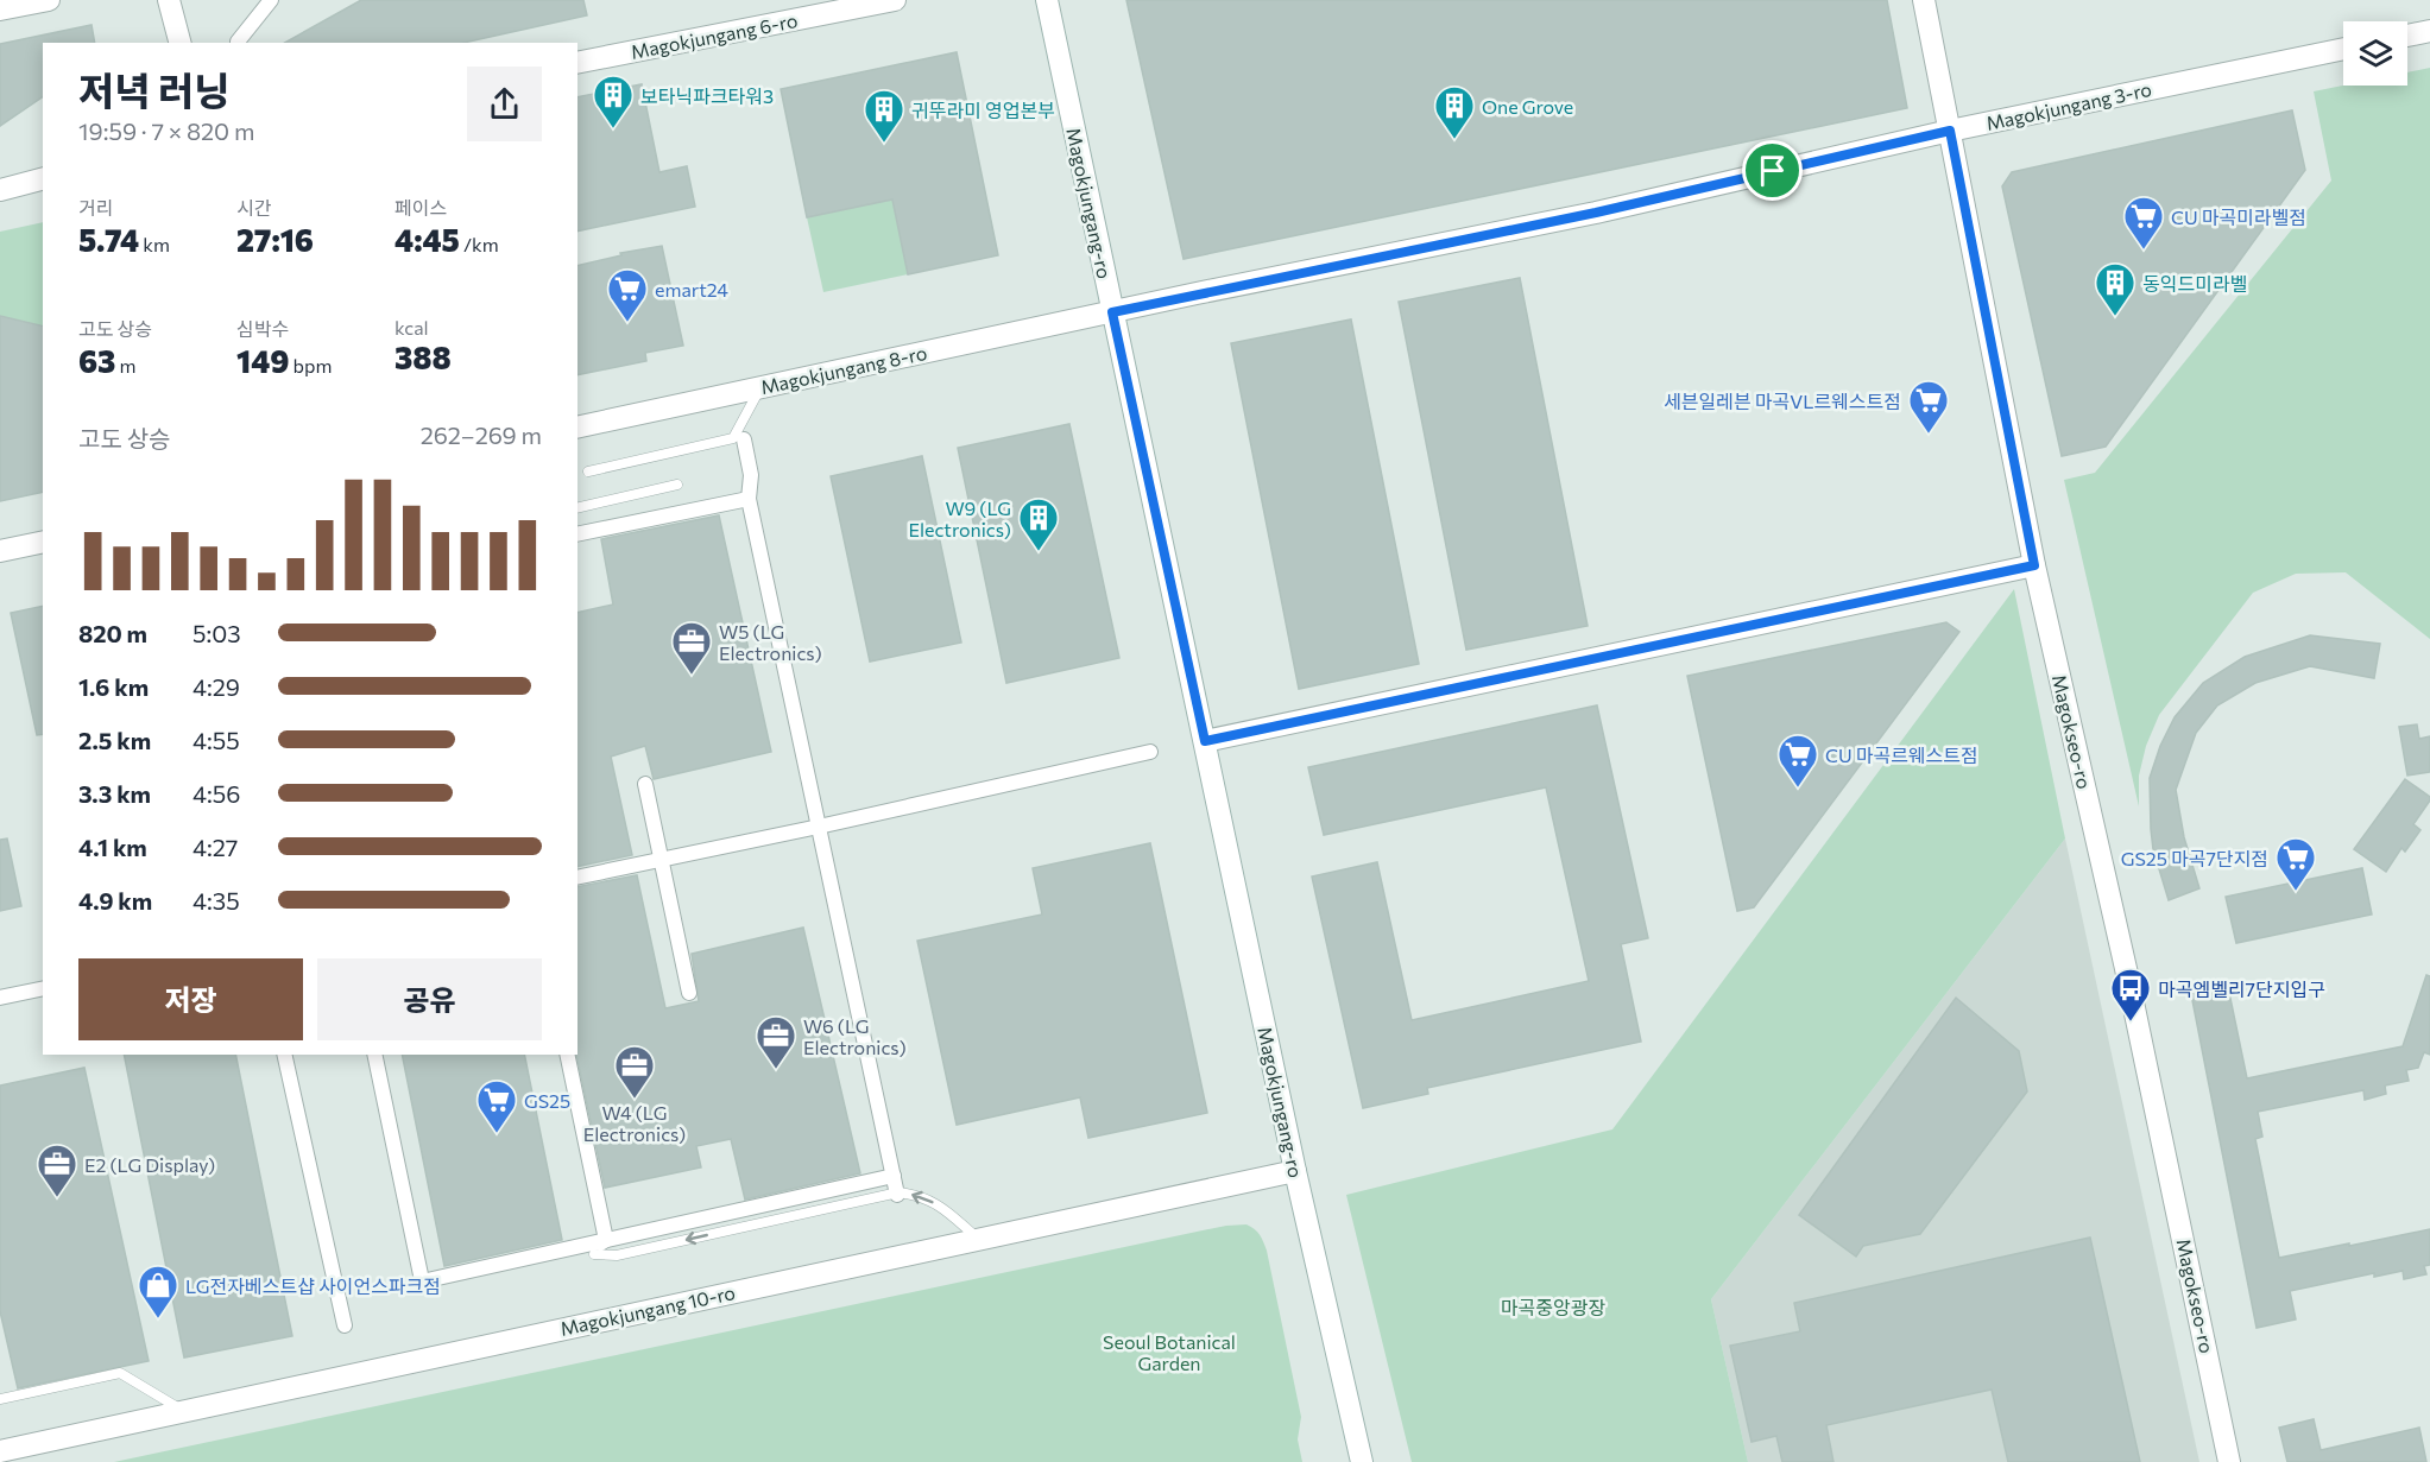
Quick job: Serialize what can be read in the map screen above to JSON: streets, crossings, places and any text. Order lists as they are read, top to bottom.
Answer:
{
  "streets": {
    "street": [
      "Magokjungang 6-ro",
      "Magokjungang 3-ro",
      "Magokjungang-ro",
      "Magokjungang 8-ro",
      "Magokseo-ro",
      "Magokjungang 10-ro"
    ]
  },
  "crossings": [
    ["Magokjungang 3-ro", "Magokjungang-ro"],
    ["Magokjungang 3-ro", "Magokjungang 8-ro"],
    ["Magokjungang 3-ro", "Magokseo-ro"],
    ["Magokjungang-ro", "Magokjungang 8-ro"],
    ["Magokjungang-ro", "Magokjungang 10-ro"]
  ],
  "parks": ["마곡중앙광장", "Seoul Botanical Garden"],
  "places": {
    "building": [
      "보타닉파크타워3",
      "One Grove",
      "귀뚜라미 영업본부",
      "동익드미라벨",
      "W9 (LG Electronics)"
    ],
    "supermarket": [
      "CU 마곡미라벨점",
      "emart24",
      "세븐일레븐 마곡VL르웨스트점",
      "CU 마곡르웨스트점",
      "GS25 마곡7단지점",
      "GS25"
    ],
    "office": [
      "W5 (LG Electronics)",
      "W6 (LG Electronics)",
      "W4 (LG Electronics)",
      "E2 (LG Display)"
    ],
    "bus stop": ["마곡엠벨리7단지입구"],
    "shop": ["LG전자베스트샵 사이언스파크점"]
  },
  "page": {
    "heading": ["저녁 러닝", "19:59 · 7 × 820 m"],
    "stats": [
      ["거리", "5.74 km"],
      ["시간", "27:16"],
      ["페이스", "4:45 /km"],
      ["고도 상승", "63 m"],
      ["심박수", "149 bpm"],
      ["kcal", "388"]
    ],
    "chart": ["고도 상승", "262–269 m"],
    "list": [
      {
        "name": "820 m",
        "note": "5:03"
      },
      {
        "name": "1.6 km",
        "note": "4:29"
      },
      {
        "name": "2.5 km",
        "note": "4:55"
      },
      {
        "name": "3.3 km",
        "note": "4:56"
      },
      {
        "name": "4.1 km",
        "note": "4:27"
      },
      {
        "name": "4.9 km",
        "note": "4:35"
      }
    ],
    "buttons": ["저장", "공유"]
  }
}
